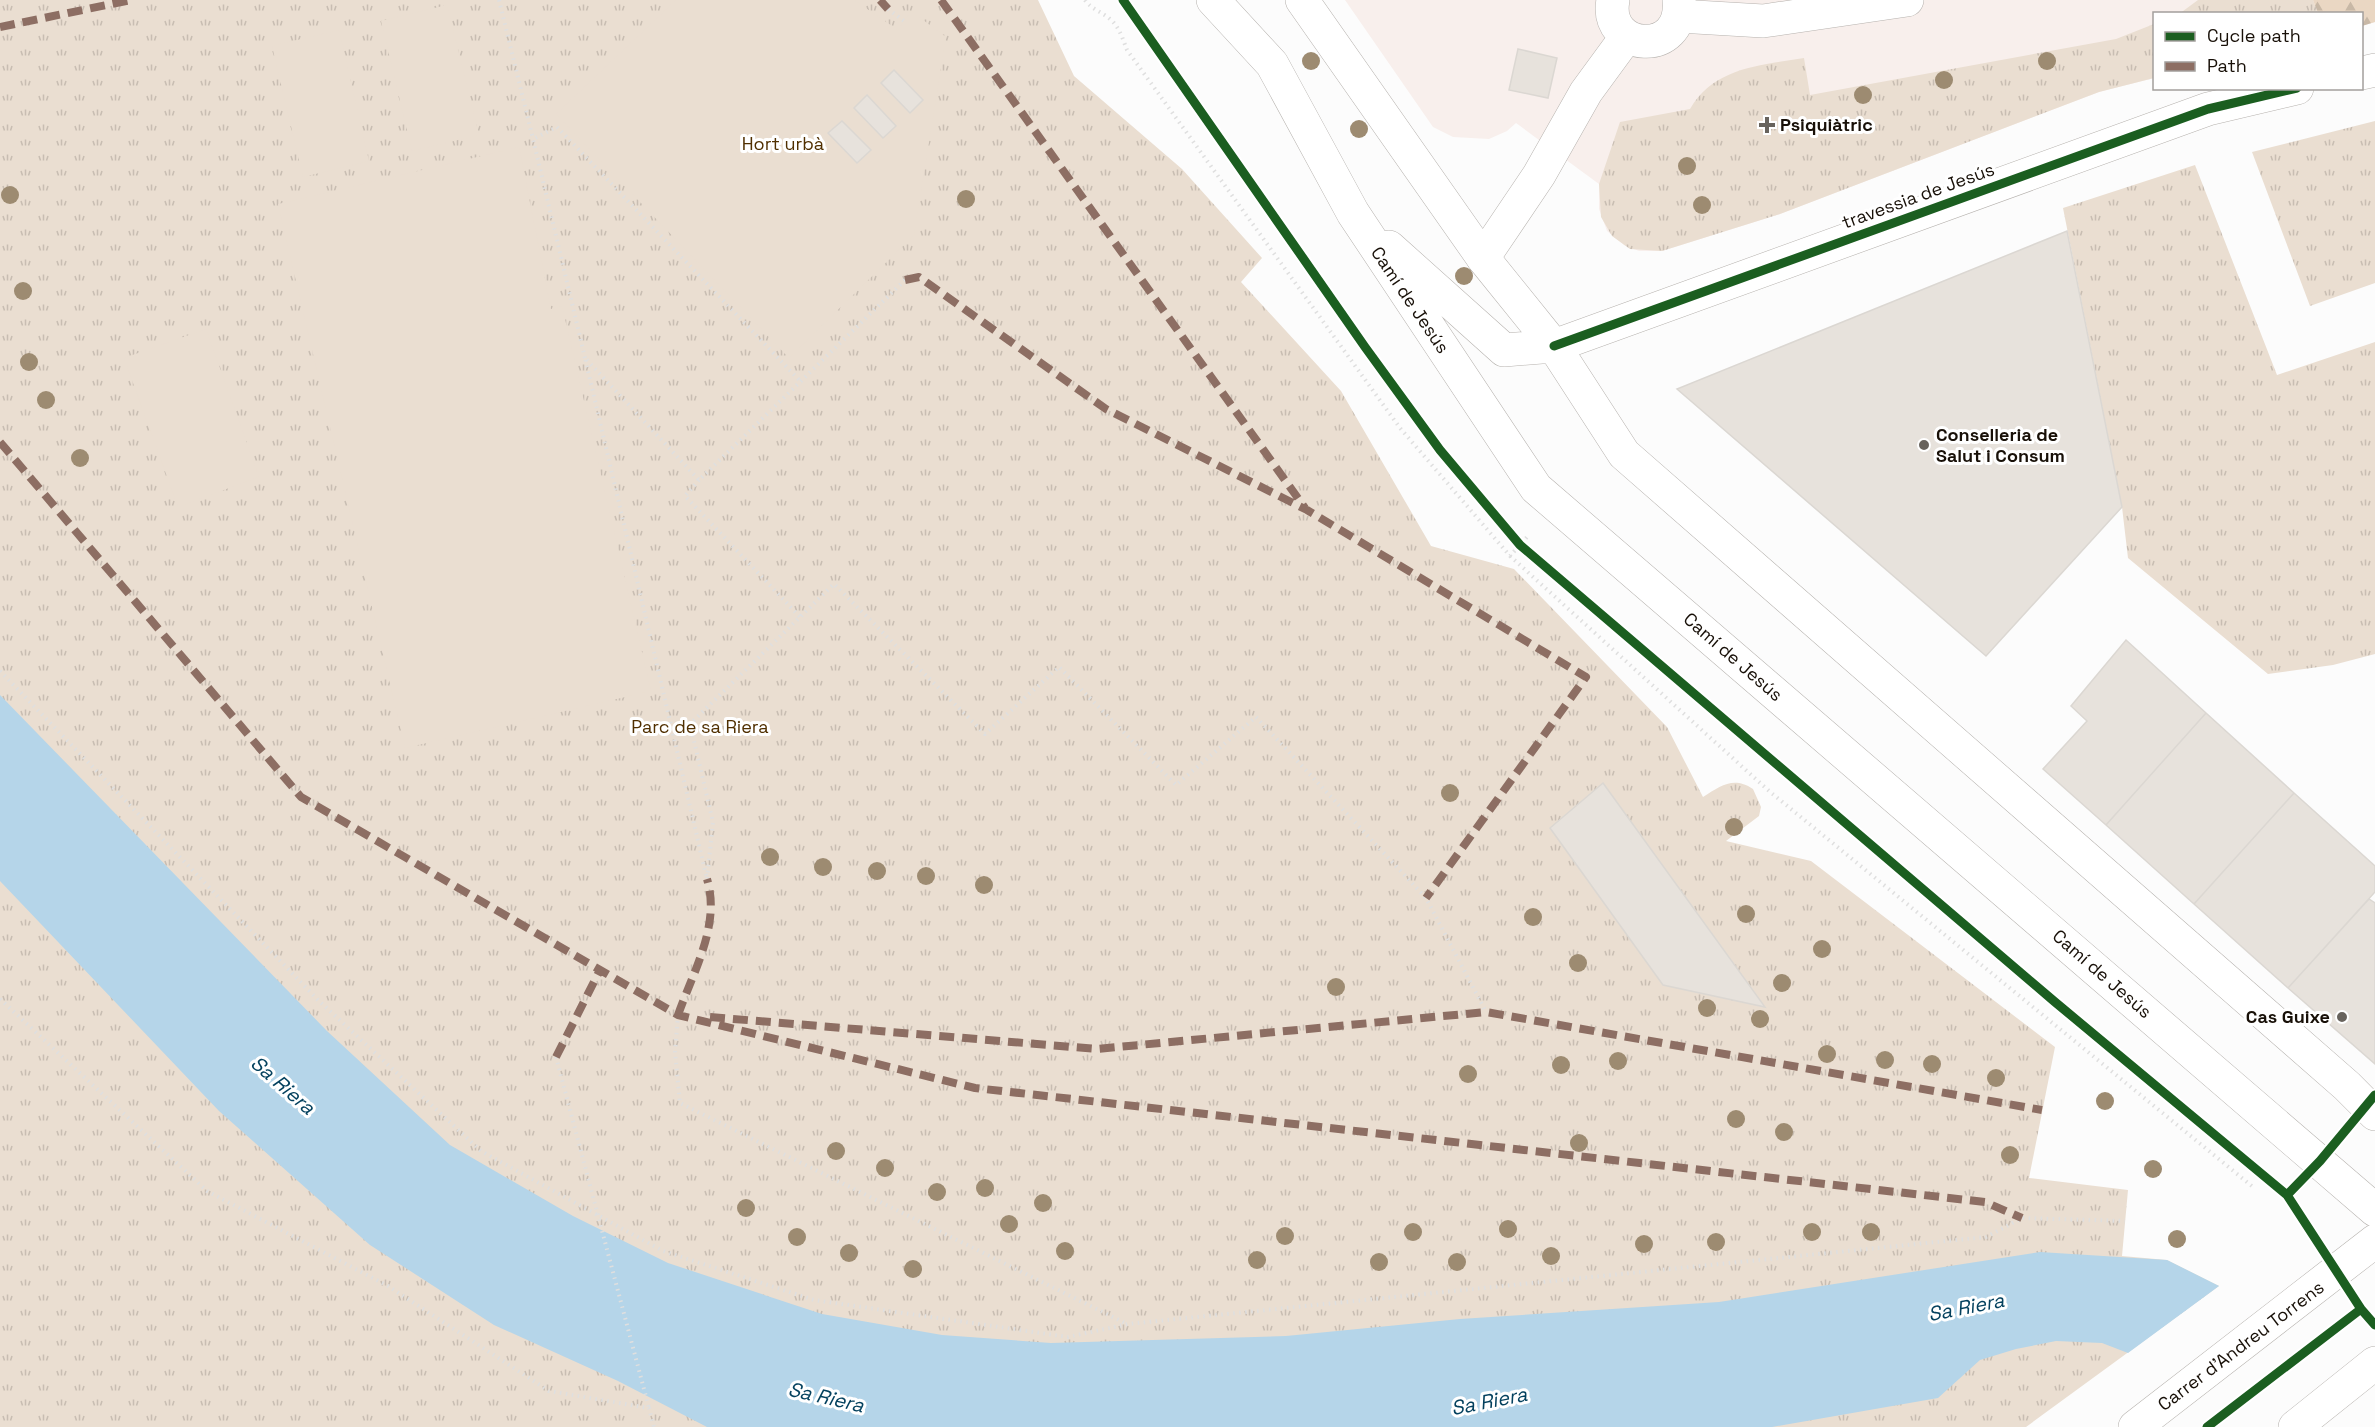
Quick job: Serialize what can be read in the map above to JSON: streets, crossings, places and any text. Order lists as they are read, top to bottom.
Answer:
{
  "streets": {
    "main road": ["travessia de Jesús", "Camí de Jesús", "Carrer d'Andreu Torrens"]
  },
  "crossings": [
    ["travessia de Jesús", "Camí de Jesús"]
  ],
  "water": ["Sa Riera"],
  "parks": ["Hort urbà", "Parc de sa Riera"],
  "places": {
    "health": ["Psiquiàtric"],
    "other": ["Conselleria de Salut i Consum", "Cas Guixe"]
  },
  "legend": ["Cycle path", "Path"]
}
